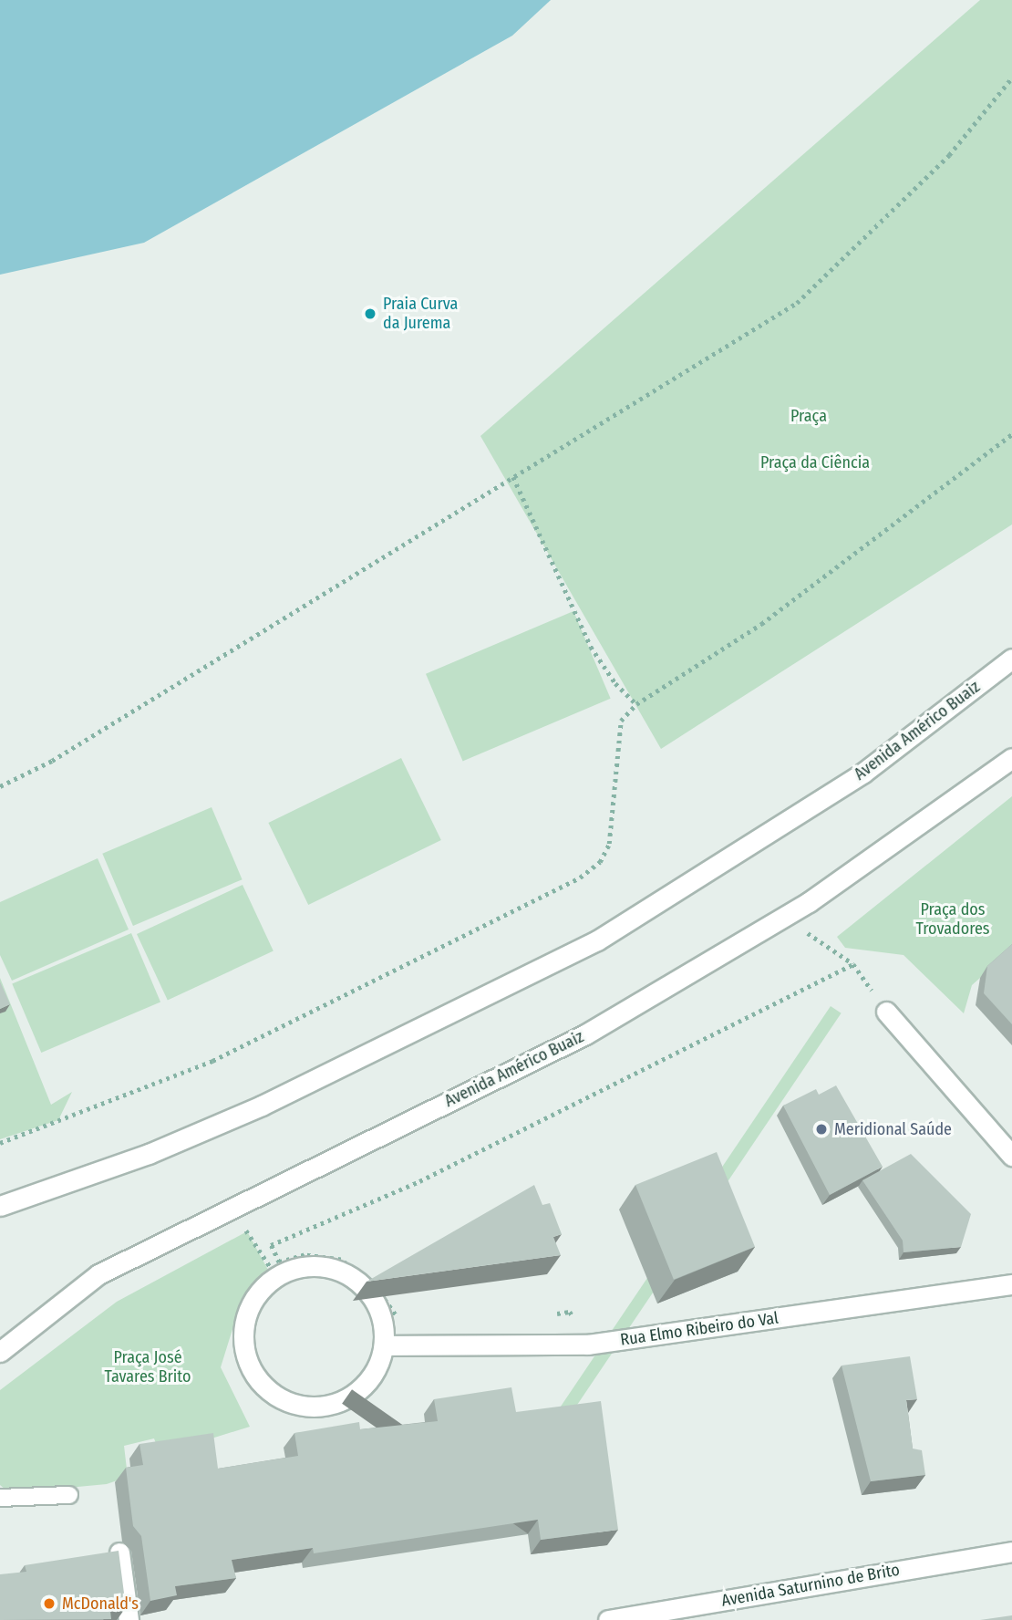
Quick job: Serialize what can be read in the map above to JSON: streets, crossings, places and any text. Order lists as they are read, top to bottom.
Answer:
{
  "streets": {
    "main road": ["Avenida Américo Buaiz", "Rua Elmo Ribeiro do Val", "Avenida Saturnino de Brito"]
  },
  "parks": [
    "Praça",
    "Praça da Ciência",
    "Praça dos Trovadores",
    "Praça José Tavares Brito"
  ],
  "places": ["Praia Curva da Jurema", "Meridional Saúde", "McDonald's"]
}
